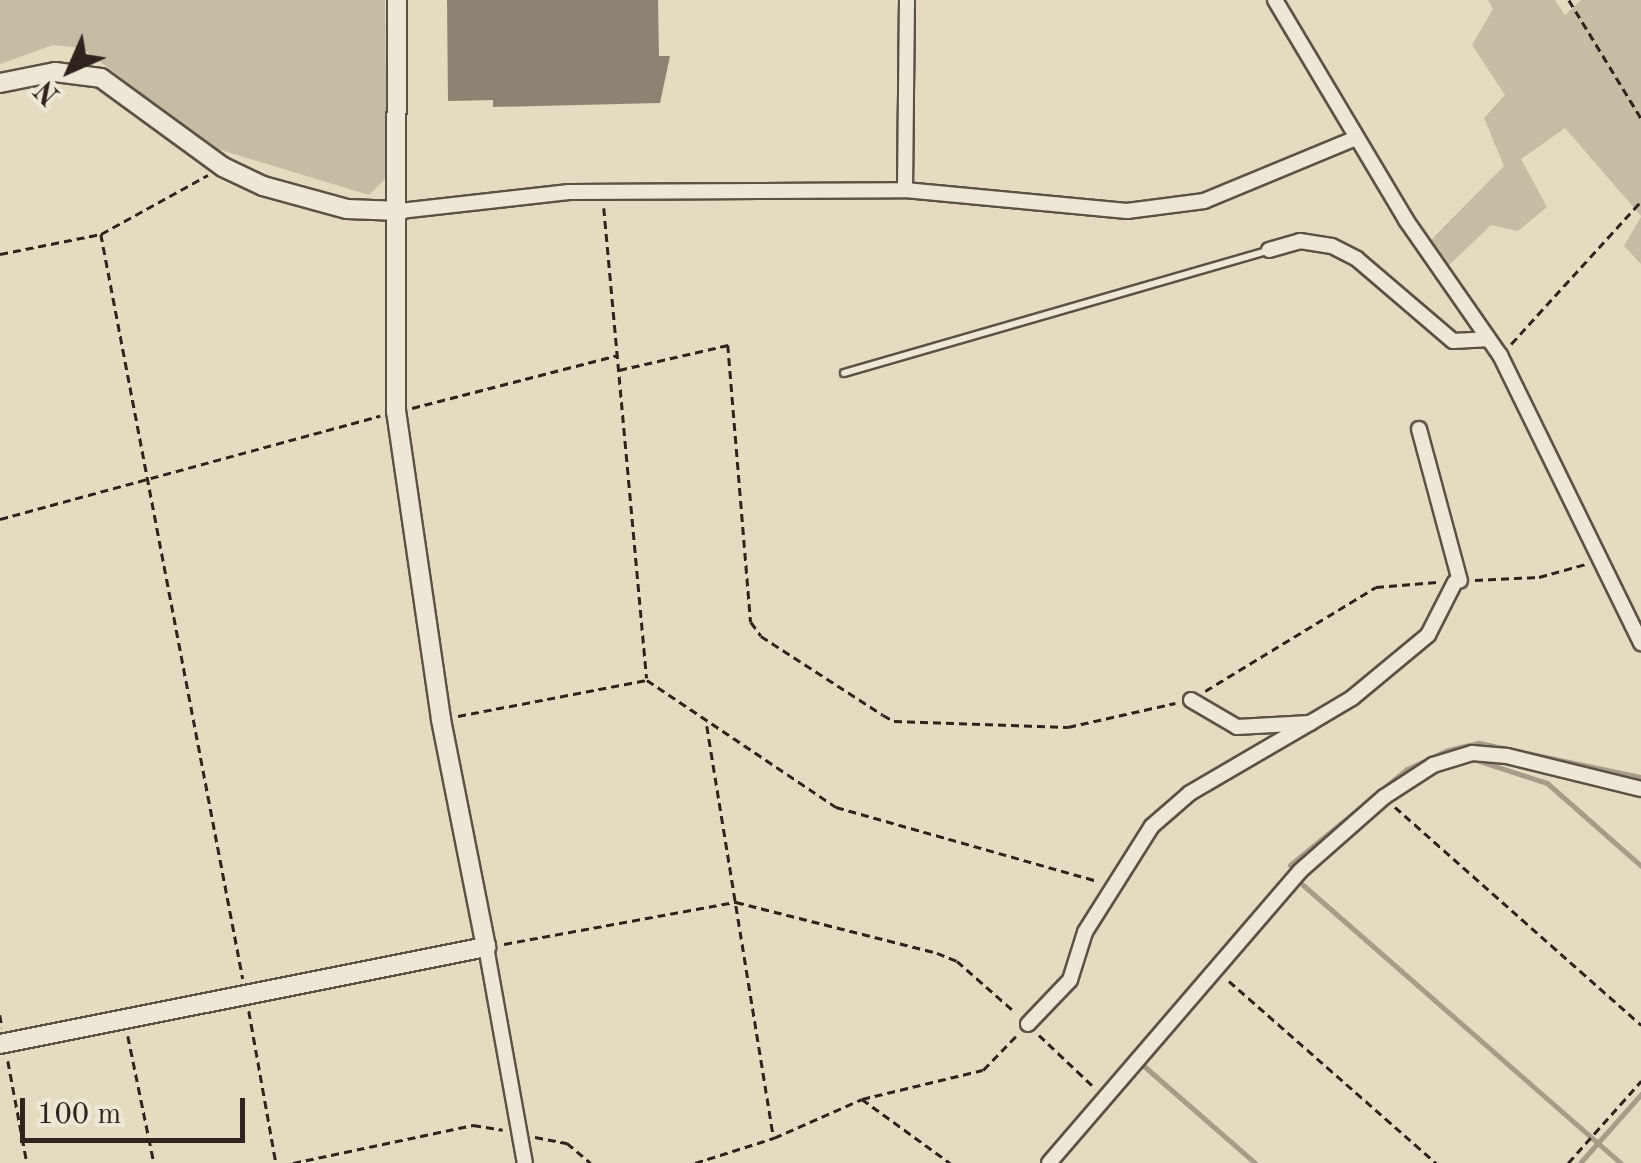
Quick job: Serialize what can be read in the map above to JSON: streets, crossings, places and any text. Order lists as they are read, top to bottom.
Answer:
{
  "scale_bar": "100 m",
  "north": "bottom left"
}
